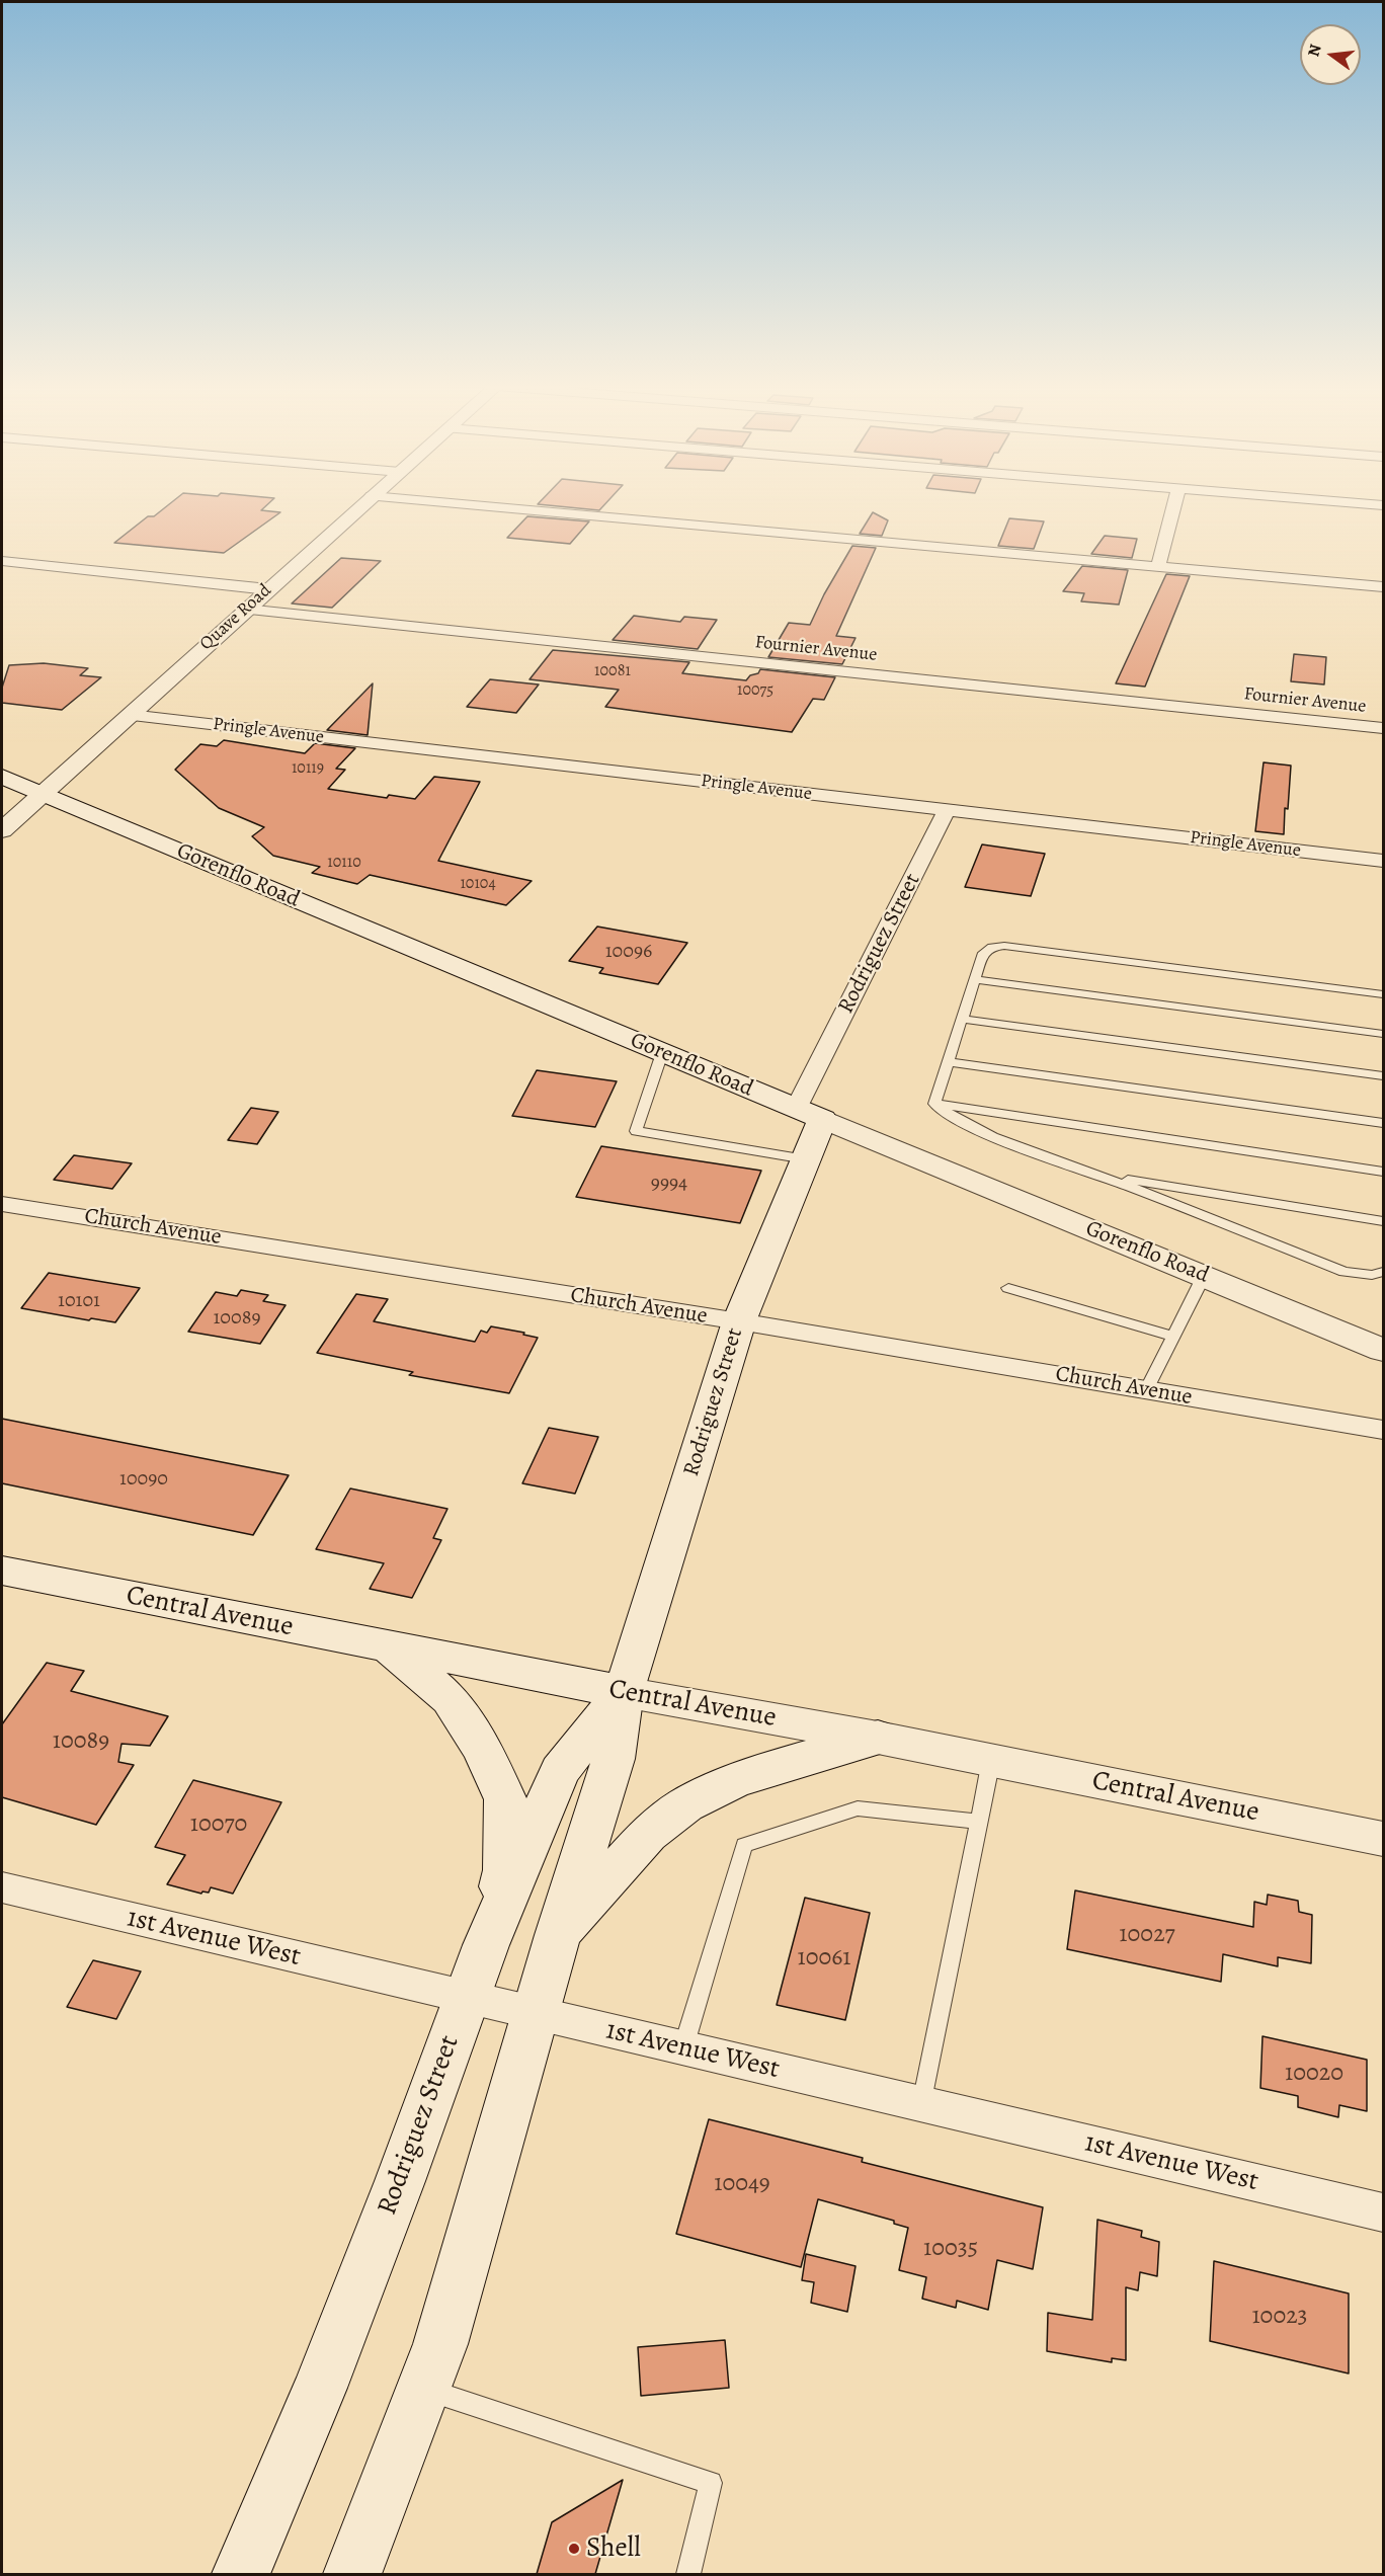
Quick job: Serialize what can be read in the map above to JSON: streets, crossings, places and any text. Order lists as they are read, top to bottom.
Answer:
{
  "streets": {
    "main road": ["Gorenflo Road", "Rodriguez Street", "Central Avenue"],
    "street": [
      "Quave Road",
      "Fournier Avenue",
      "Pringle Avenue",
      "Church Avenue",
      "1st Avenue West"
    ]
  },
  "crossings": [
    ["Quave Road", "Fournier Avenue"],
    ["Quave Road", "Pringle Avenue"],
    ["Quave Road", "Gorenflo Road"],
    ["Pringle Avenue", "Rodriguez Street"],
    ["Gorenflo Road", "Rodriguez Street"],
    ["Rodriguez Street", "Church Avenue"],
    ["Rodriguez Street", "Central Avenue"],
    ["Rodriguez Street", "1st Avenue West"]
  ],
  "places": ["Shell"],
  "house_numbers": [
    "10081",
    "10075",
    "10119",
    "10110",
    "10104",
    "10096",
    "9994",
    "10101",
    "10089",
    "10090",
    "10089",
    "10070",
    "10027",
    "10061",
    "10020",
    "10049",
    "10035",
    "10023"
  ],
  "north": "left"
}
